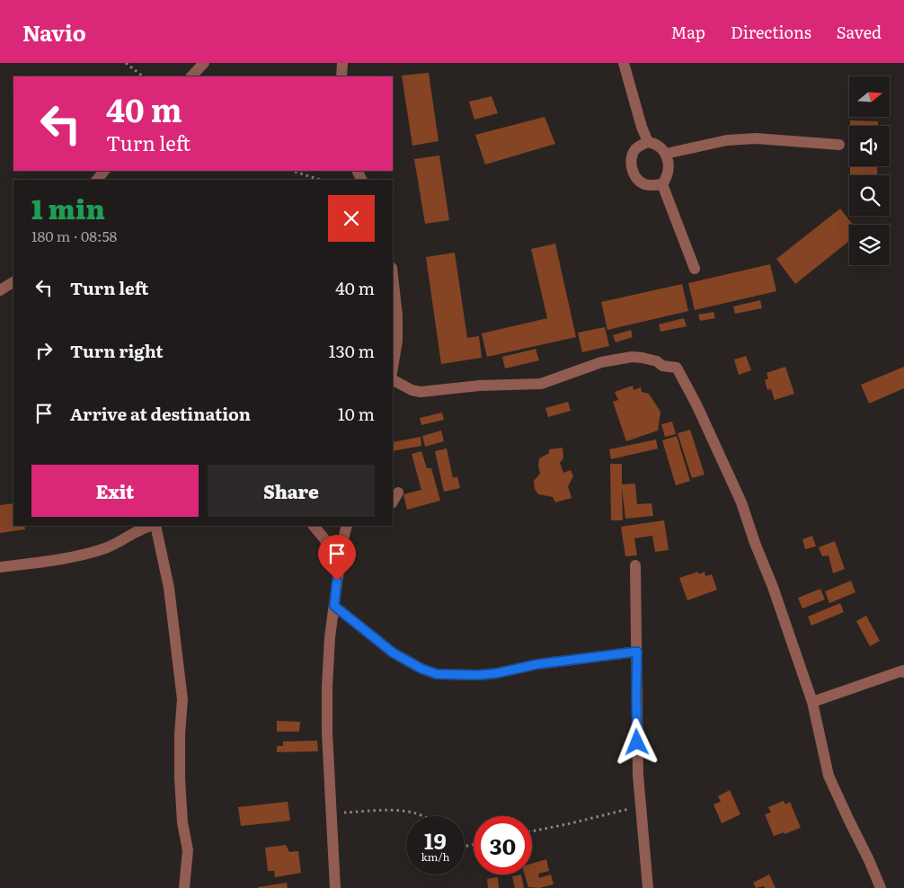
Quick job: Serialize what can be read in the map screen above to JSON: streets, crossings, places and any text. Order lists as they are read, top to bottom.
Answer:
{
  "north": "right",
  "page": {
    "header": "Navio",
    "nav": ["Map", "Directions", "Saved"],
    "turn": ["40 m", "Turn left"],
    "heading": ["1 min", "180 m · 08:58"],
    "list": [
      {
        "name": "Turn left",
        "value": "40 m"
      },
      {
        "name": "Turn right",
        "value": "130 m"
      },
      {
        "name": "Arrive at destination",
        "value": "10 m"
      }
    ],
    "buttons": ["Exit", "Share"],
    "speed": "19 km/h",
    "limit": "30"
  }
}
